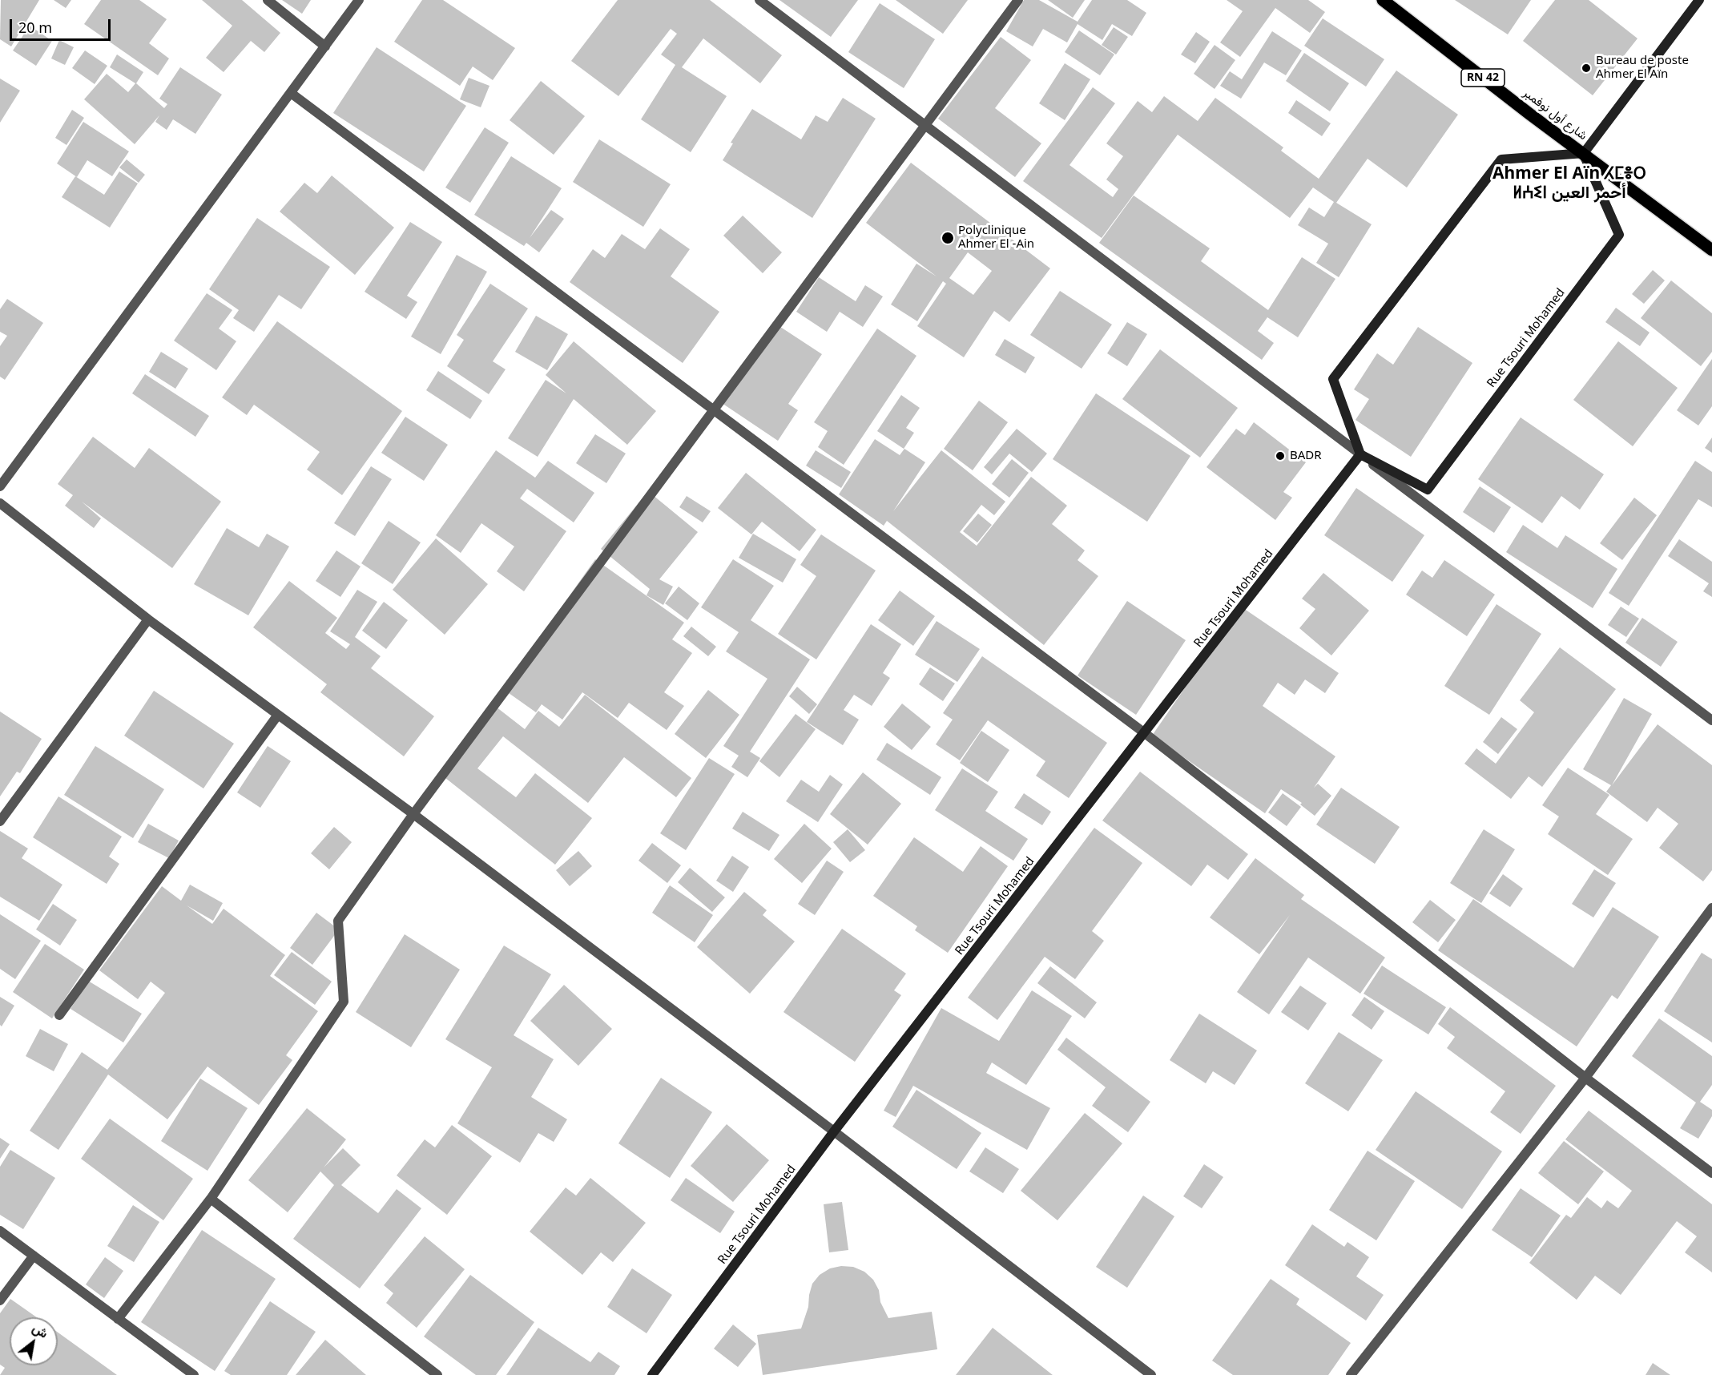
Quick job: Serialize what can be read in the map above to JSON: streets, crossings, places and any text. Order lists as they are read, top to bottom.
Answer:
{
  "streets": {
    "main road": ["RN 42", "شارع أول نوفمبر"],
    "street": ["Rue Tsouri Mohamed"]
  },
  "crossings": [
    ["شارع أول نوفمبر", "Rue Tsouri Mohamed"]
  ],
  "districts": ["Ahmer El Aïn ⵃⵎⴻⵔ ⵍⵄⵉⵏ أحمر العين"],
  "places": ["Bureau de poste Ahmer El Aïn", "Polyclinique Ahmer El -Ain", "BADR"],
  "scale_bar": "20 m",
  "north": "top right"
}
